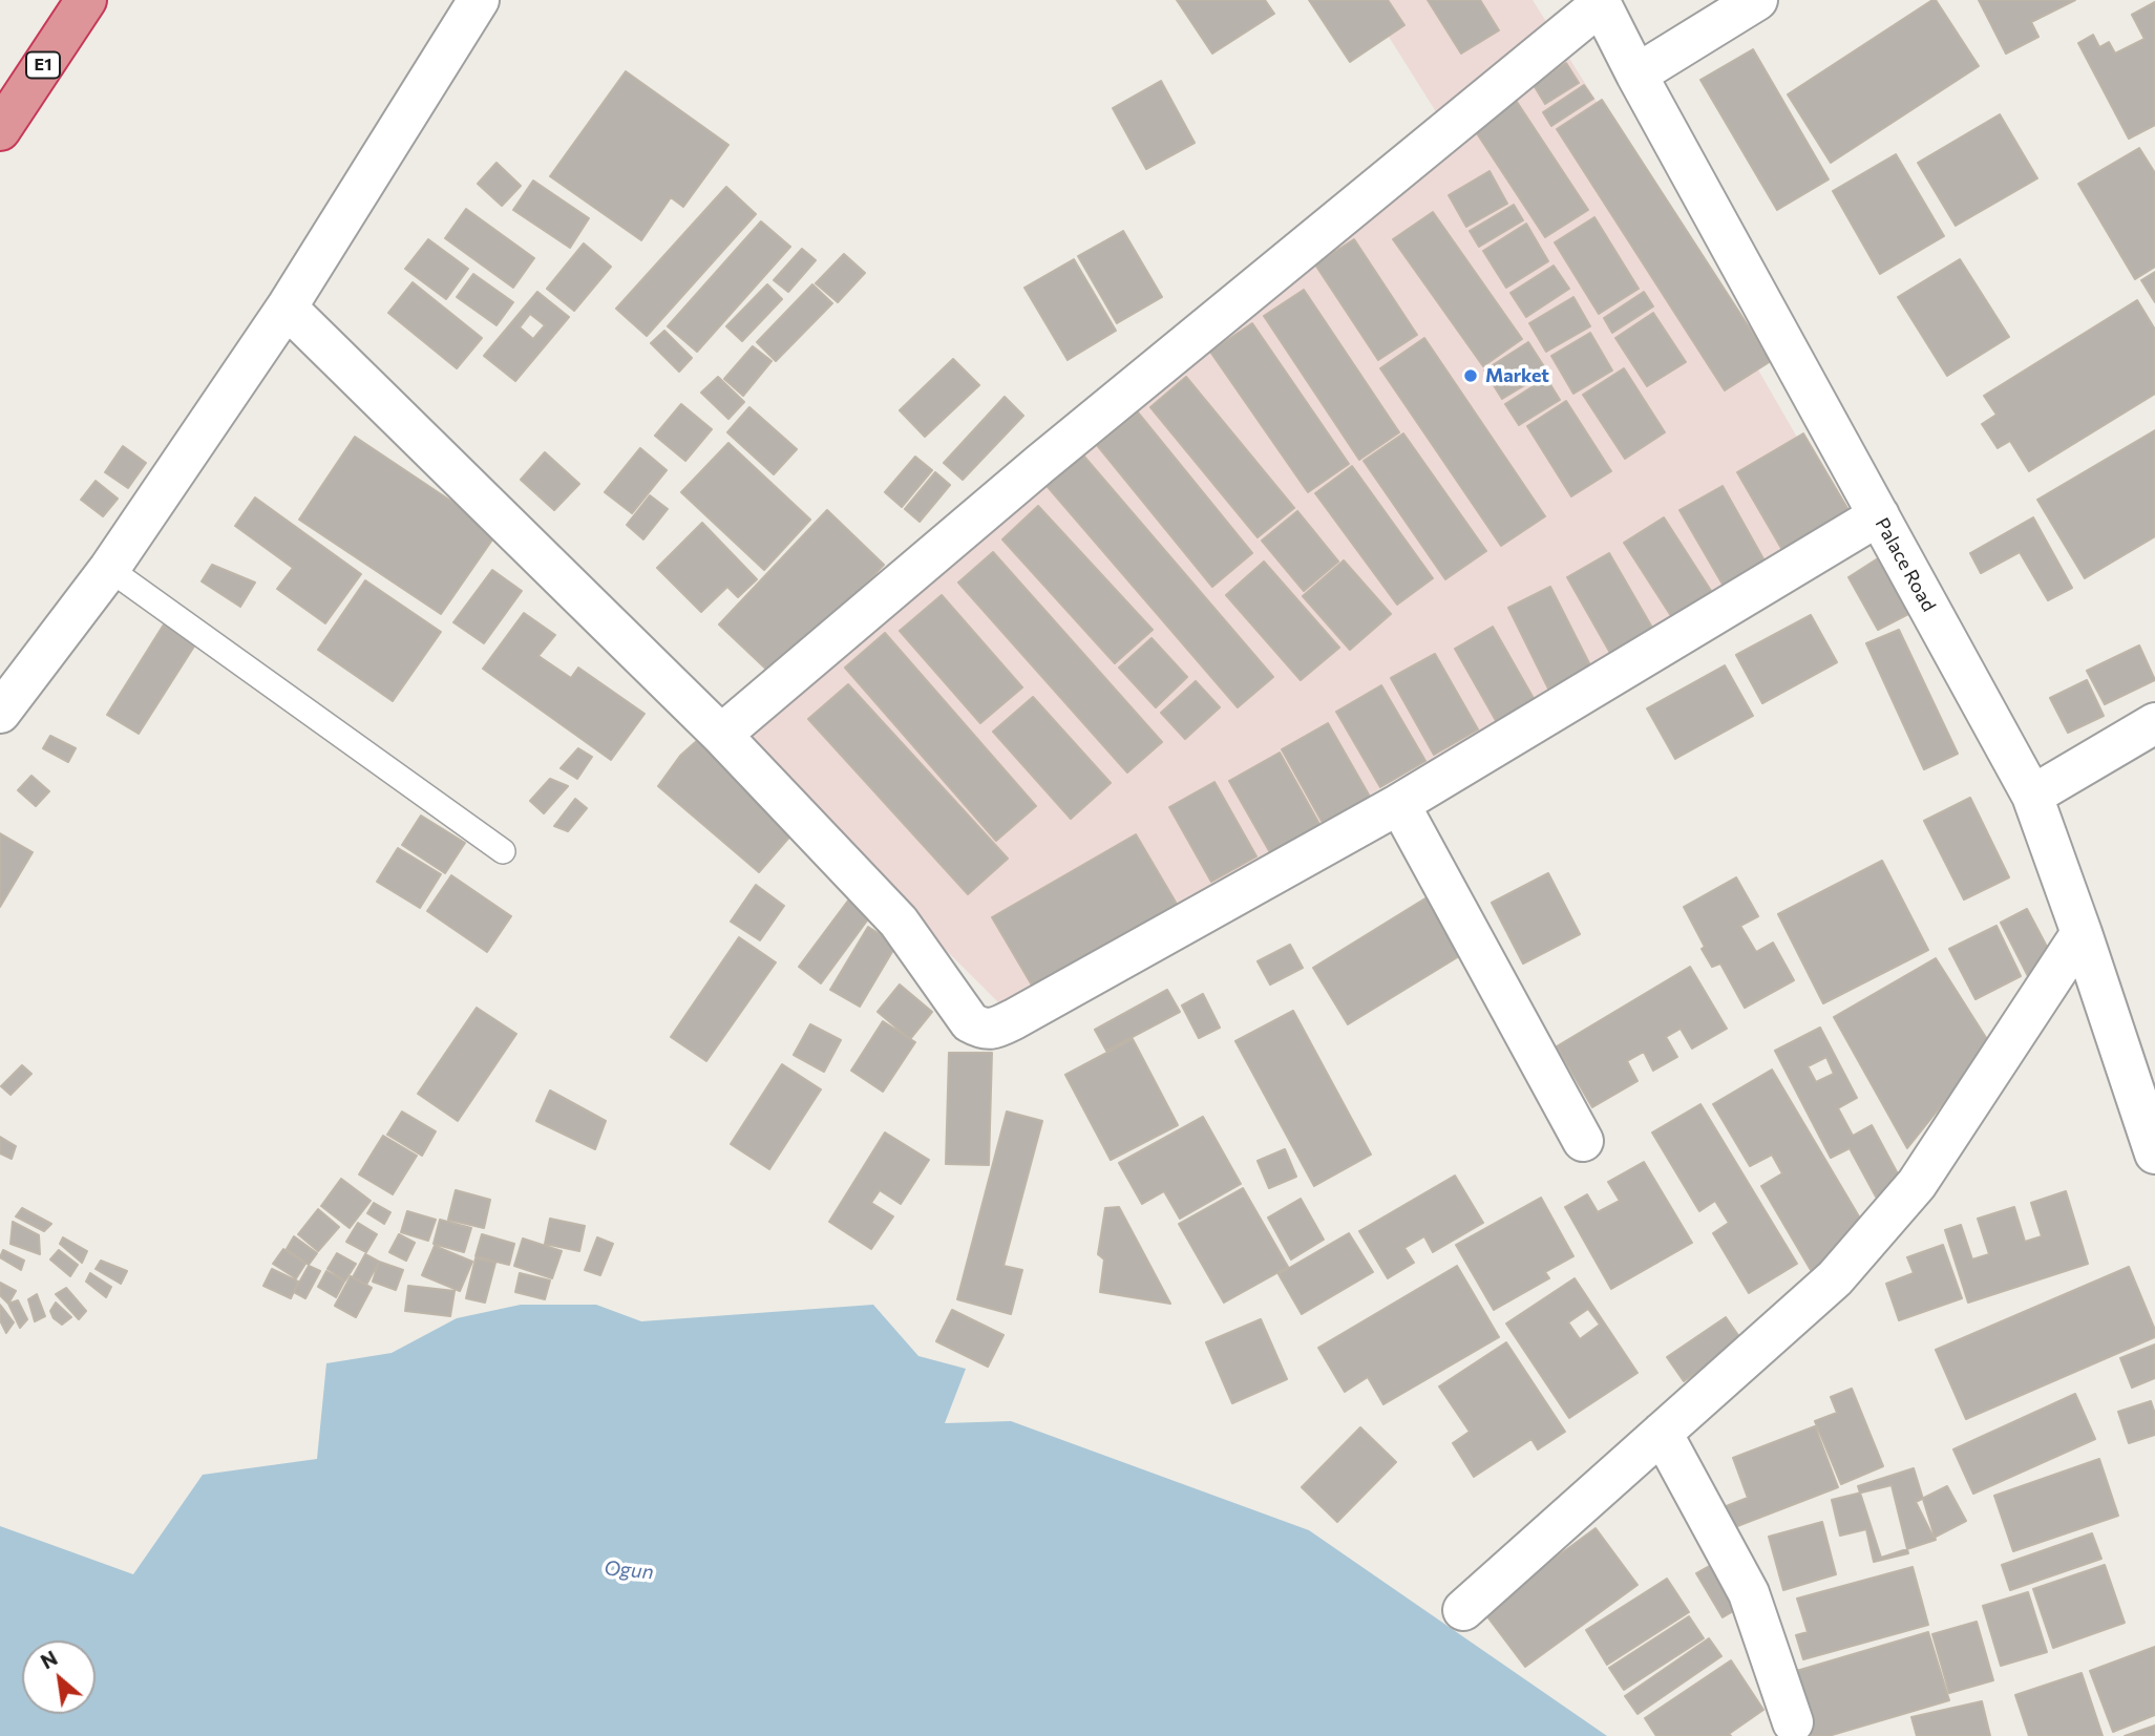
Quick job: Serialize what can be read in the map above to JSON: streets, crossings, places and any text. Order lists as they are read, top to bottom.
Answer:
{
  "streets": {
    "highway": ["E1"],
    "street": ["Palace Road"]
  },
  "water": ["Ogun"],
  "places": ["Market"],
  "north": "top left"
}
